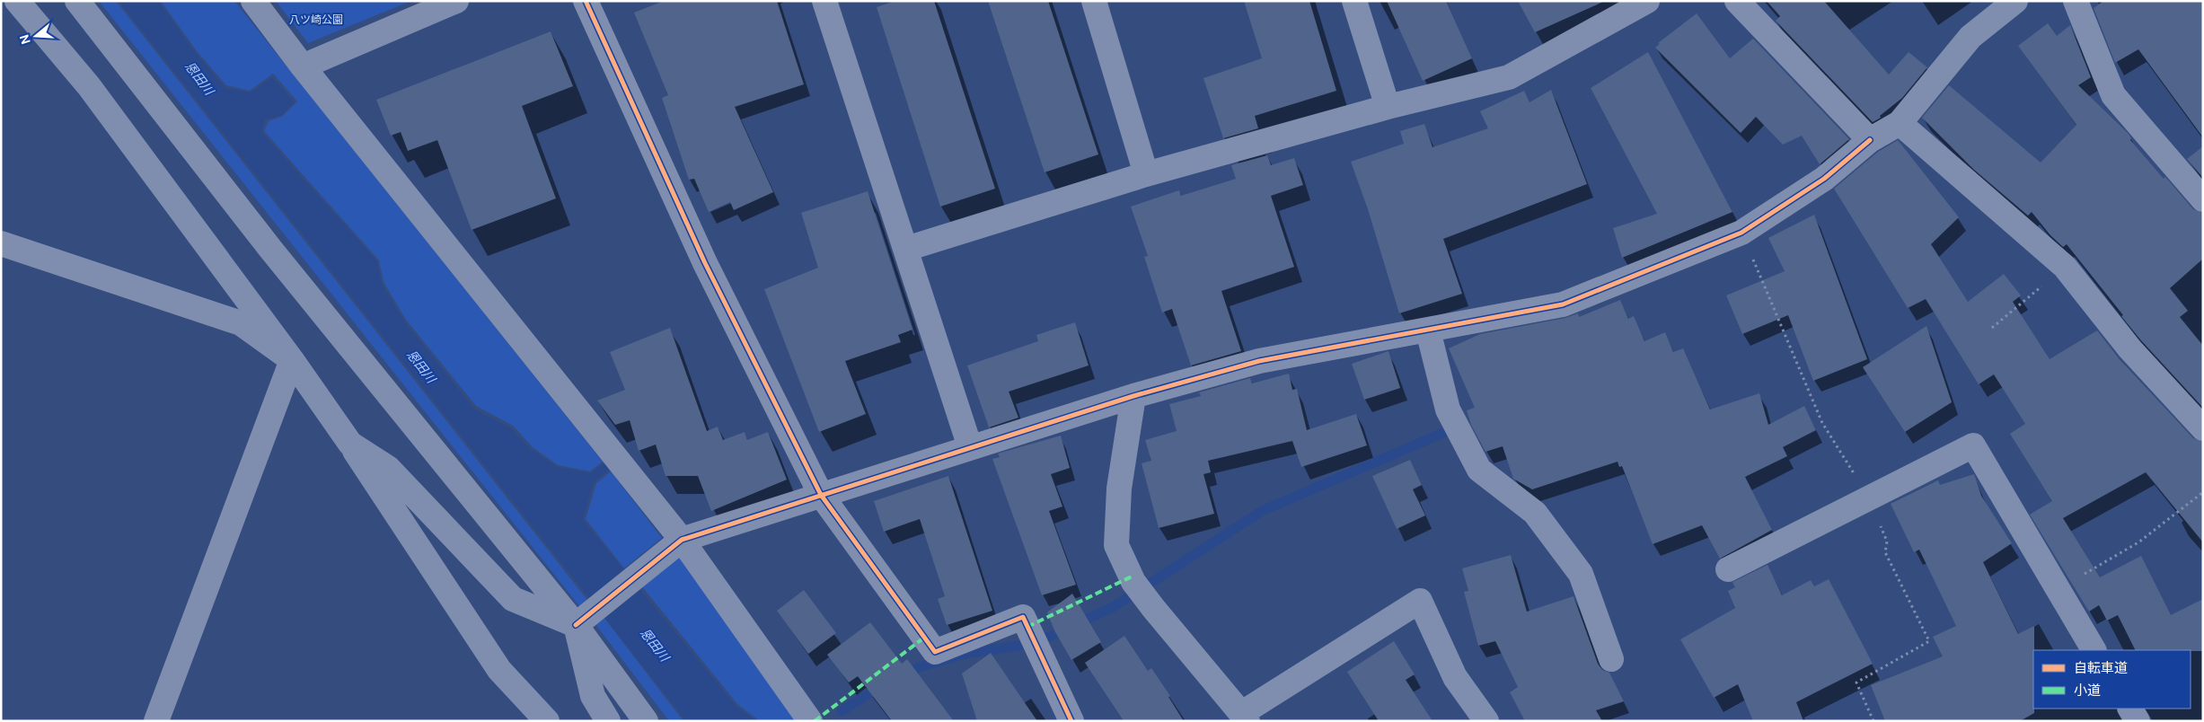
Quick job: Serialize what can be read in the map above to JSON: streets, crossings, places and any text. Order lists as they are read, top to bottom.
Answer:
{
  "water": ["恩田川"],
  "parks": ["八ツ崎公園"],
  "legend": ["自転車道", "小道"],
  "north": "left"
}
